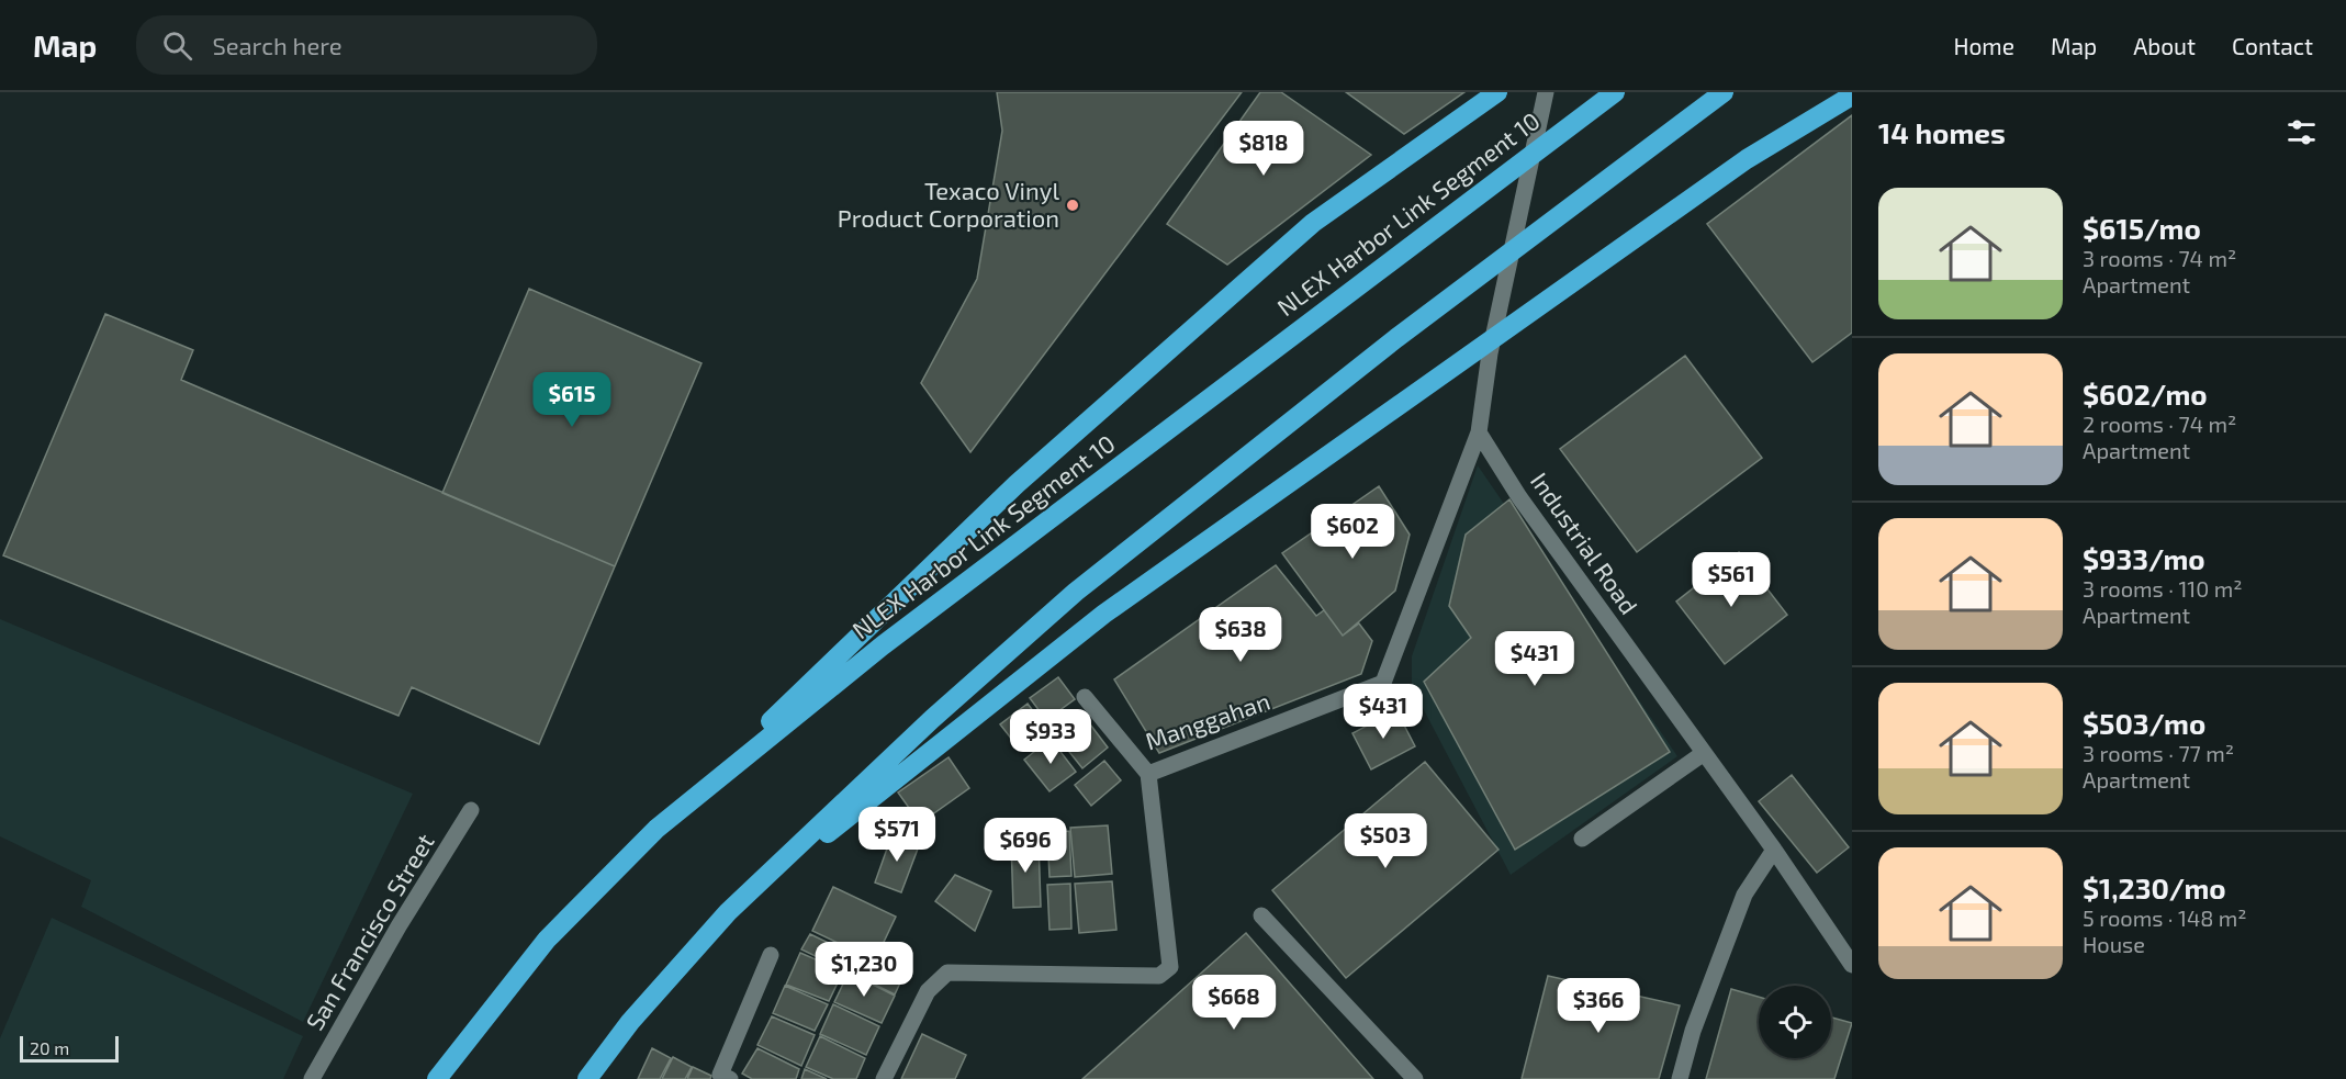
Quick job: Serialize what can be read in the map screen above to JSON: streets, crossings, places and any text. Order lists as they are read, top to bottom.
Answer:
{
  "streets": {
    "highway": ["NLEX Harbor Link Segment 10"],
    "street": ["Industrial Road", "Manggahan", "San Francisco Street"]
  },
  "crossings": [
    ["Industrial Road", "Manggahan"]
  ],
  "places": ["Texaco Vinyl Product Corporation"],
  "scale_bar": "20 m",
  "page": {
    "header": "Map",
    "search": "Search here",
    "nav": [
      "Home",
      "Map",
      "About",
      "Contact"
    ],
    "heading": "14 homes",
    "price": [
      "$818",
      "$615",
      "$602",
      "$561",
      "$638",
      "$431",
      "$431",
      "$933",
      "$571",
      "$503",
      "$696",
      "$1,230",
      "$668",
      "$366"
    ],
    "list": [
      {
        "name": "$615/mo",
        "note": "3 rooms · 74 m² · Apartment"
      },
      {
        "name": "$602/mo",
        "note": "2 rooms · 74 m² · Apartment"
      },
      {
        "name": "$933/mo",
        "note": "3 rooms · 110 m² · Apartment"
      },
      {
        "name": "$503/mo",
        "note": "3 rooms · 77 m² · Apartment"
      },
      {
        "name": "$1,230/mo",
        "note": "5 rooms · 148 m² · House"
      }
    ],
    "scale": "20 m"
  }
}
